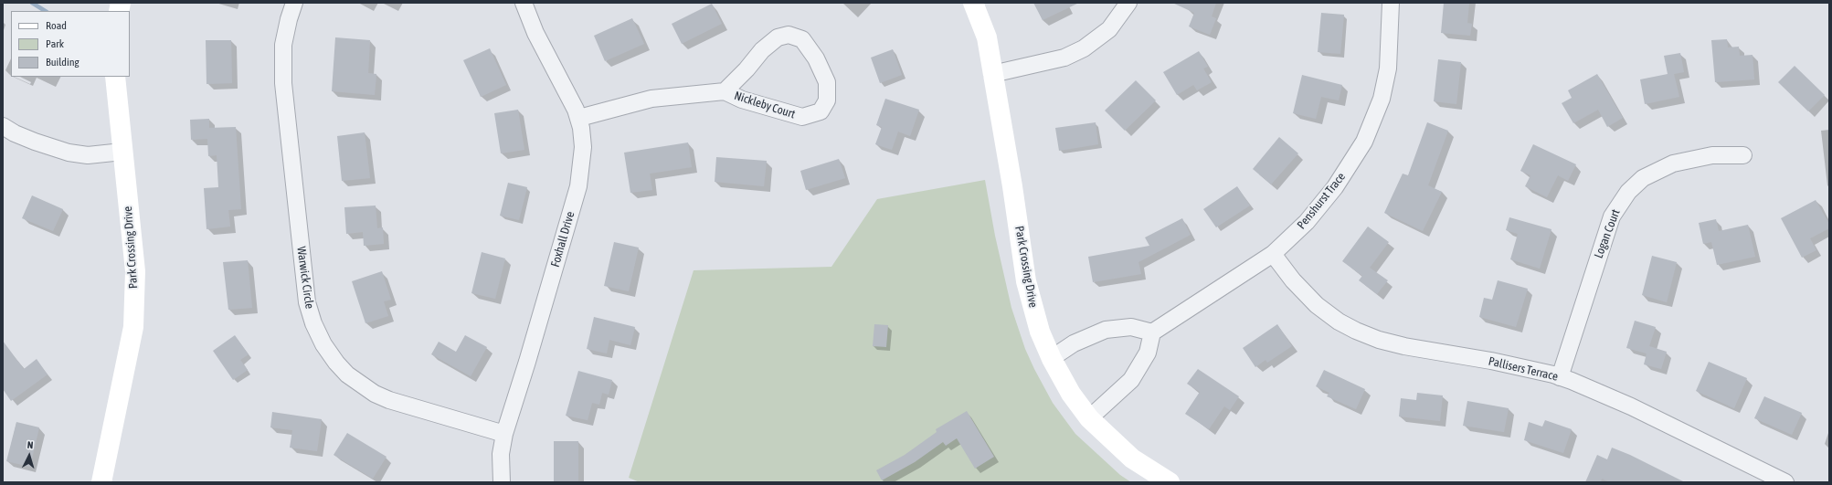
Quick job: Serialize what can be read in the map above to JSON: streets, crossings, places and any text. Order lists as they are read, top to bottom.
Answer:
{
  "streets": {
    "street": [
      "Nickleby Court",
      "Penshurst Trace",
      "Logan Court",
      "Foxhall Drive",
      "Park Crossing Drive",
      "Warwick Circle",
      "Pallisers Terrace"
    ]
  },
  "crossings": [
    ["Nickleby Court", "Foxhall Drive"],
    ["Penshurst Trace", "Pallisers Terrace"],
    ["Logan Court", "Pallisers Terrace"],
    ["Foxhall Drive", "Warwick Circle"]
  ],
  "legend": ["Road", "Park", "Building"],
  "north": "top"
}
